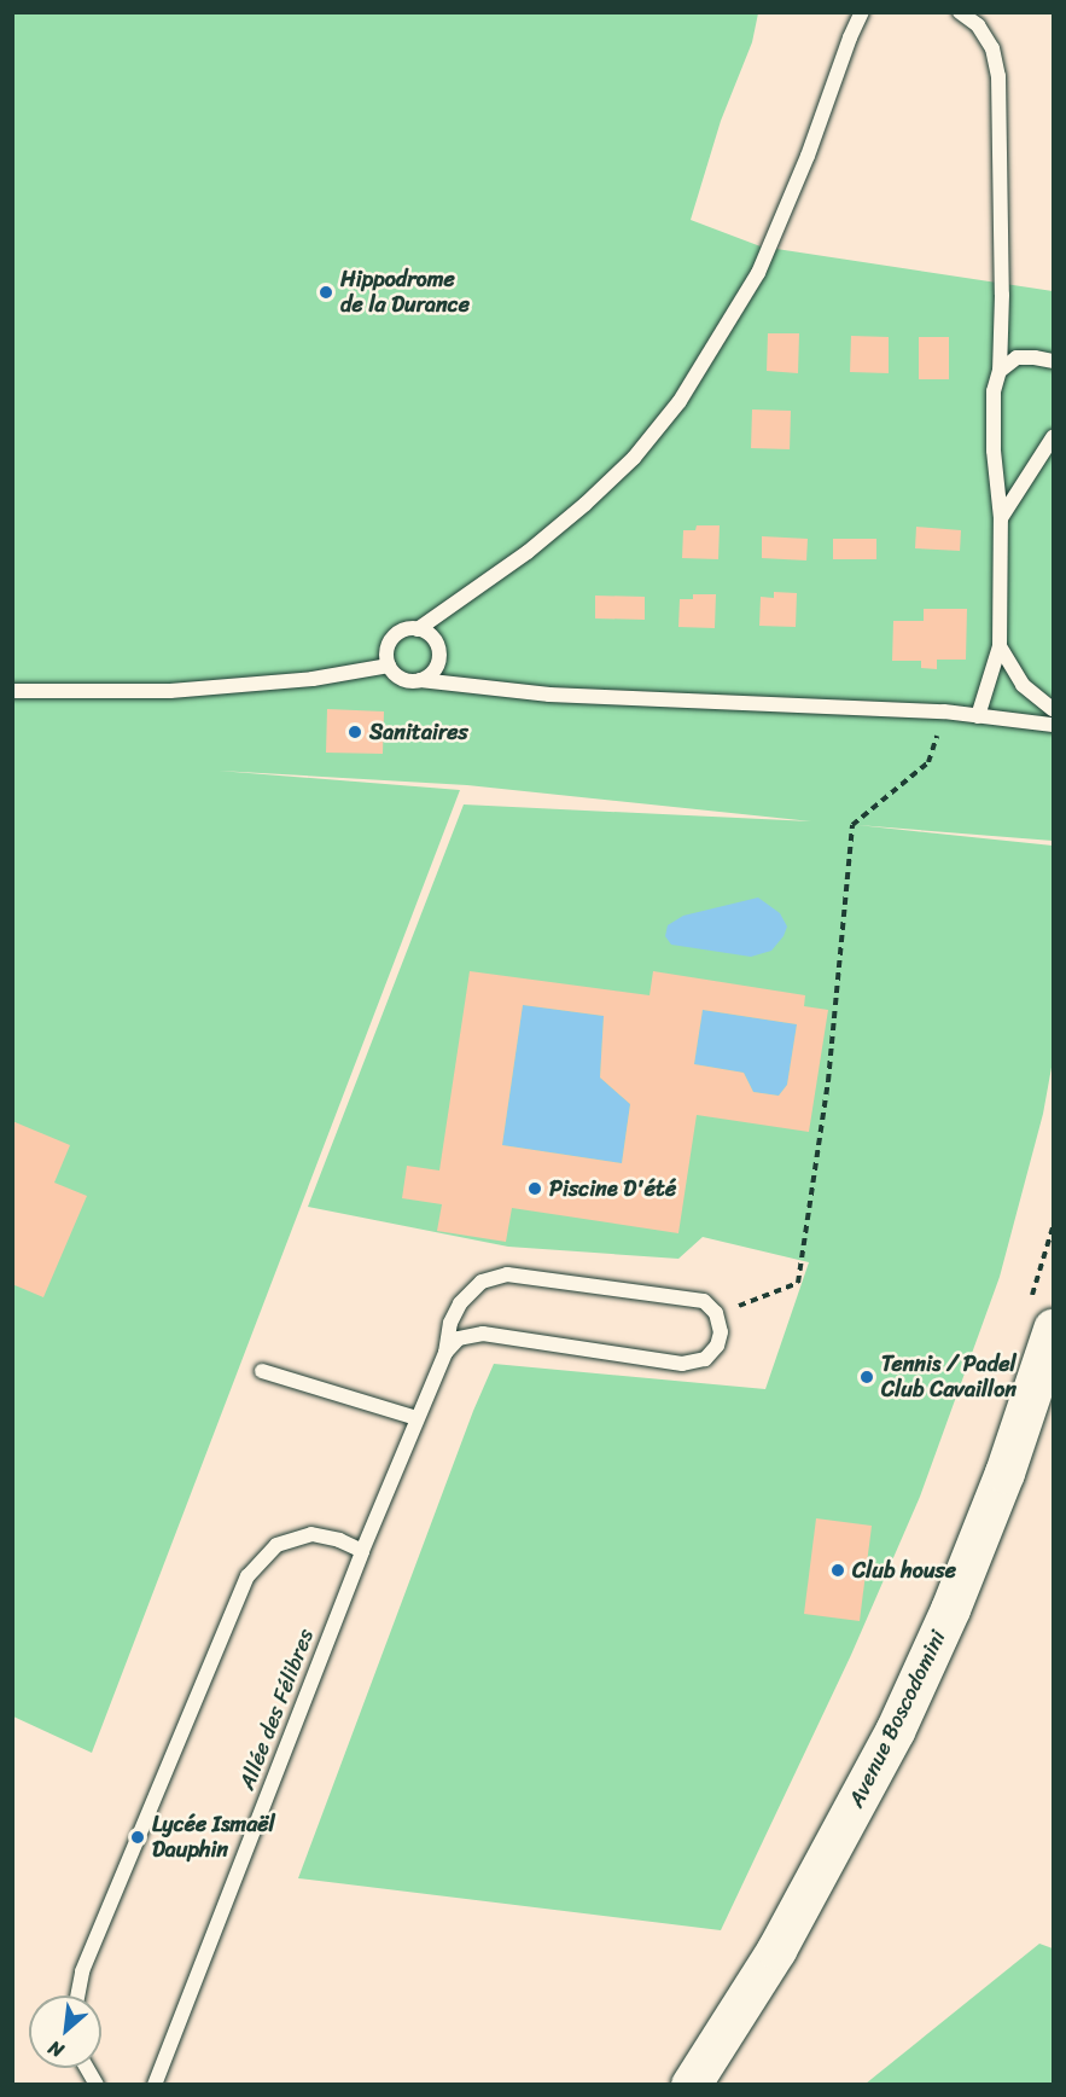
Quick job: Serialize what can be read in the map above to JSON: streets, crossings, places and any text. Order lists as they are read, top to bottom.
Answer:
{
  "streets": {
    "main road": ["Avenue Boscodomini"],
    "lane": ["Allée des Félibres"]
  },
  "places": [
    "Hippodrome de la Durance",
    "Sanitaires",
    "Piscine D'été",
    "Tennis / Padel Club Cavaillon",
    "Club house",
    "Lycée Ismaël Dauphin"
  ],
  "north": "bottom left"
}
